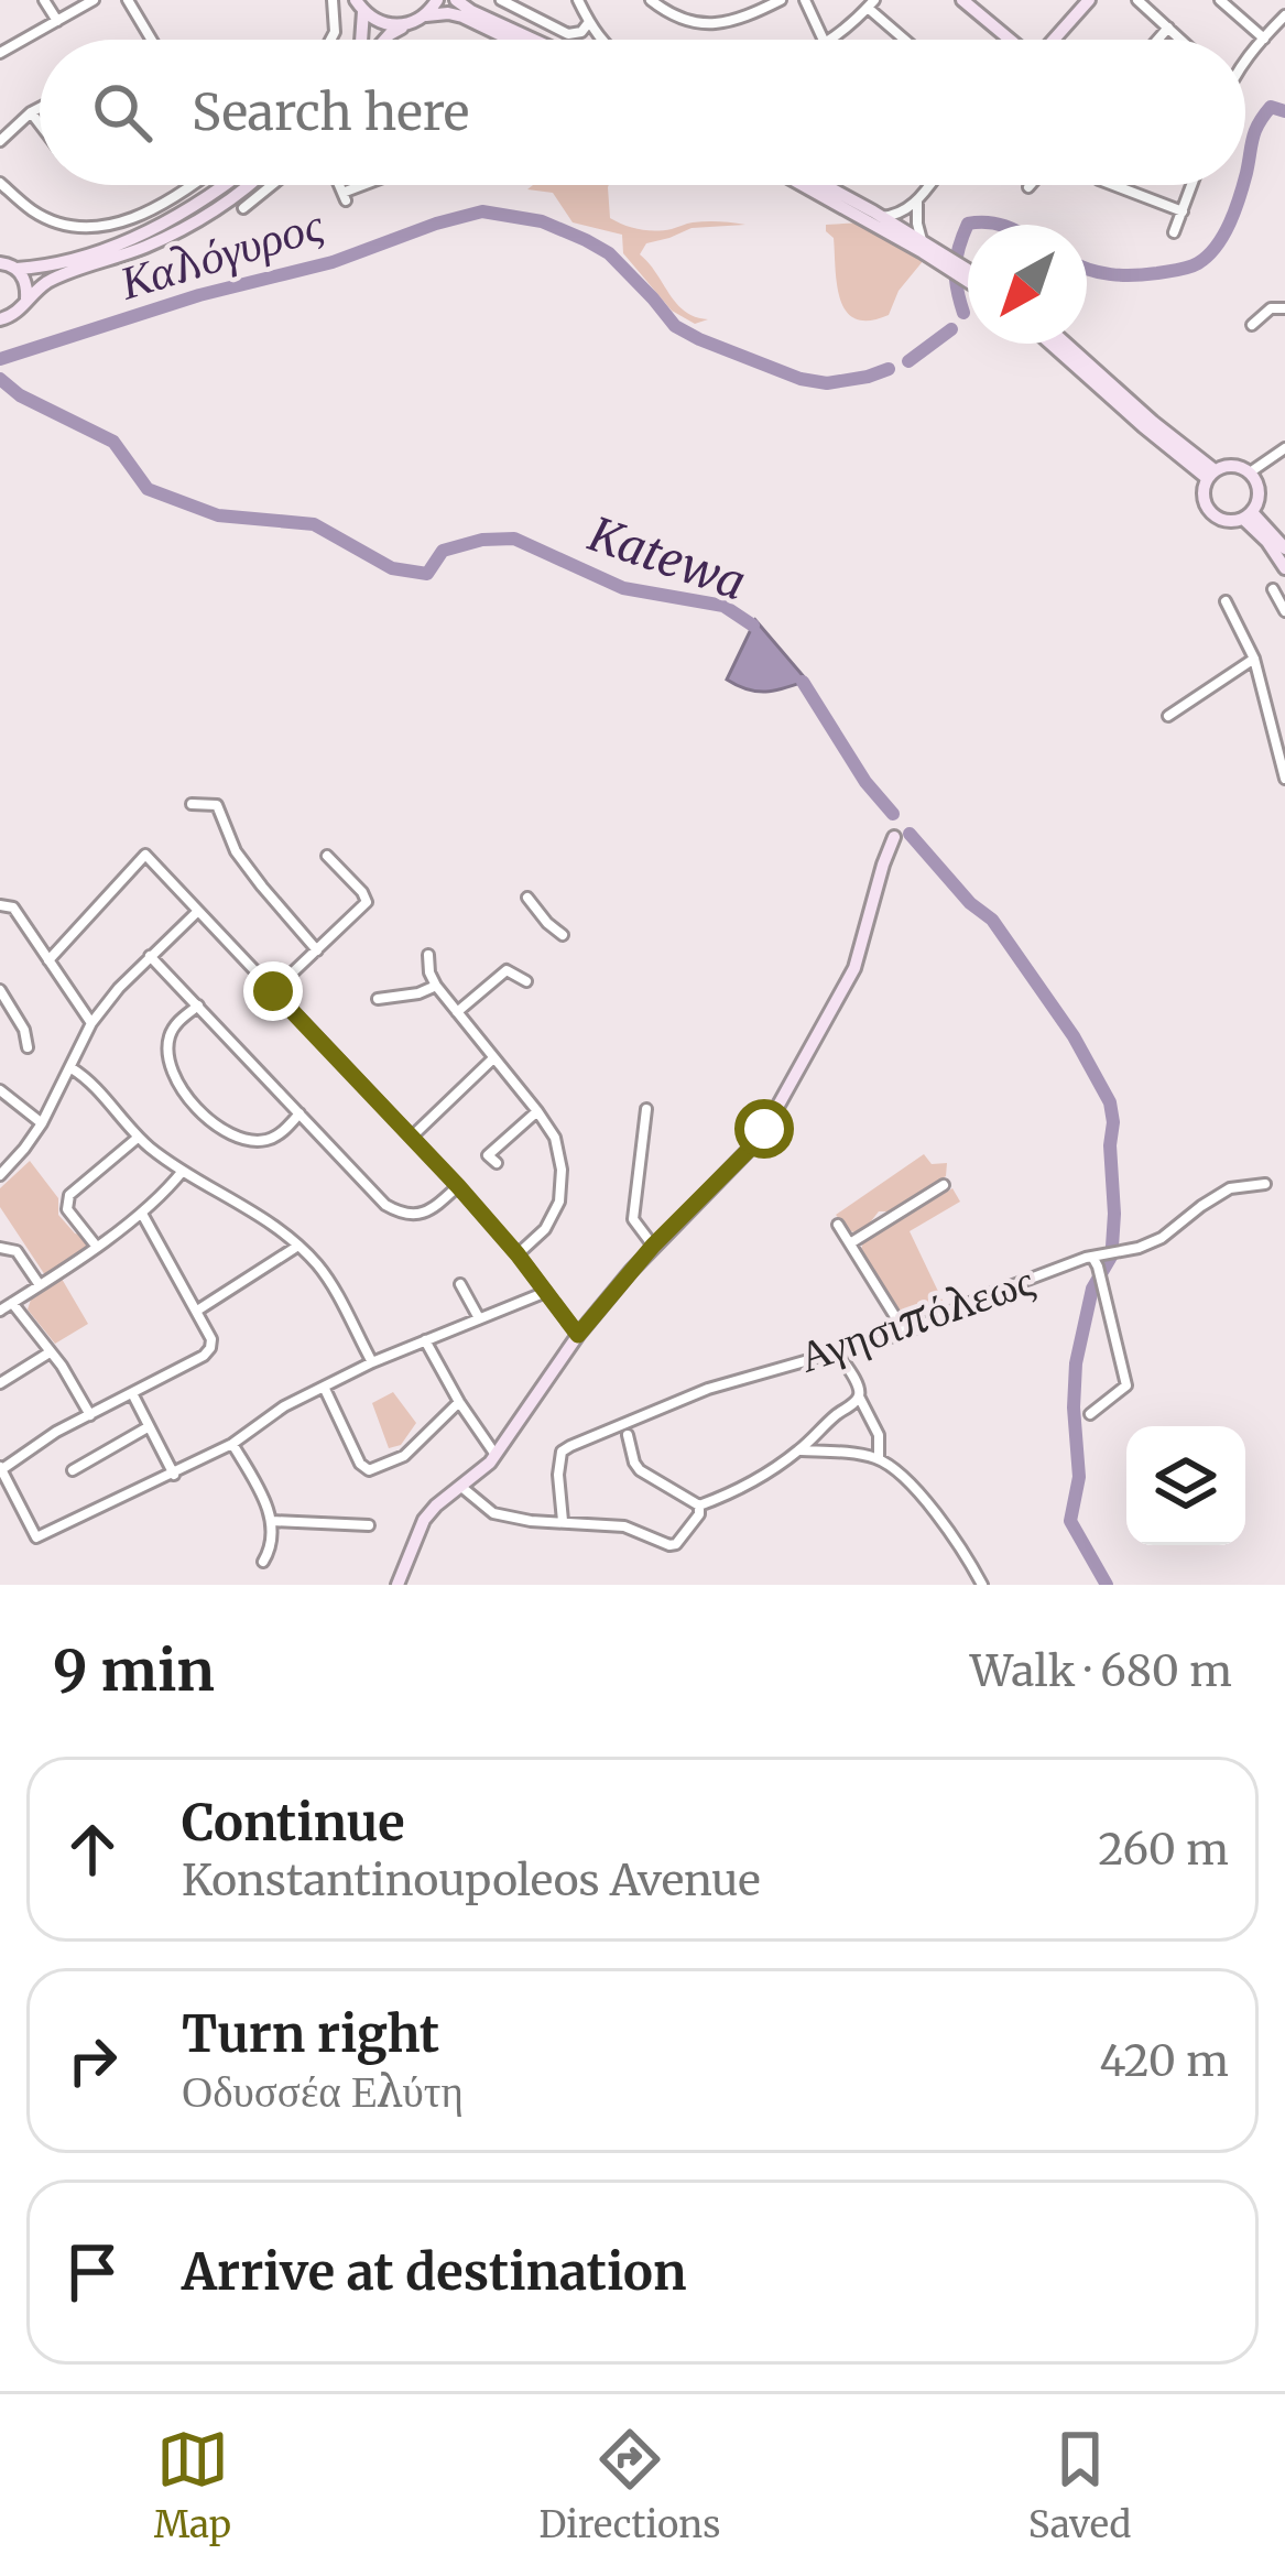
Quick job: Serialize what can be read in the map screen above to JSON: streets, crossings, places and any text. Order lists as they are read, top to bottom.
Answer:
{
  "streets": {
    "street": ["Αγησιπόλεως"]
  },
  "water": ["Καλόγυρος", "Katewa"],
  "north": "bottom left",
  "page": {
    "search": "Search here",
    "heading": ["9 min", "Walk · 680 m"],
    "list": [
      ["Continue", "Konstantinoupoleos Avenue", "260 m"],
      ["Turn right", "Οδυσσέα Ελύτη", "420 m"],
      "Arrive at destination"
    ],
    "nav": ["Map", "Directions", "Saved"]
  }
}
